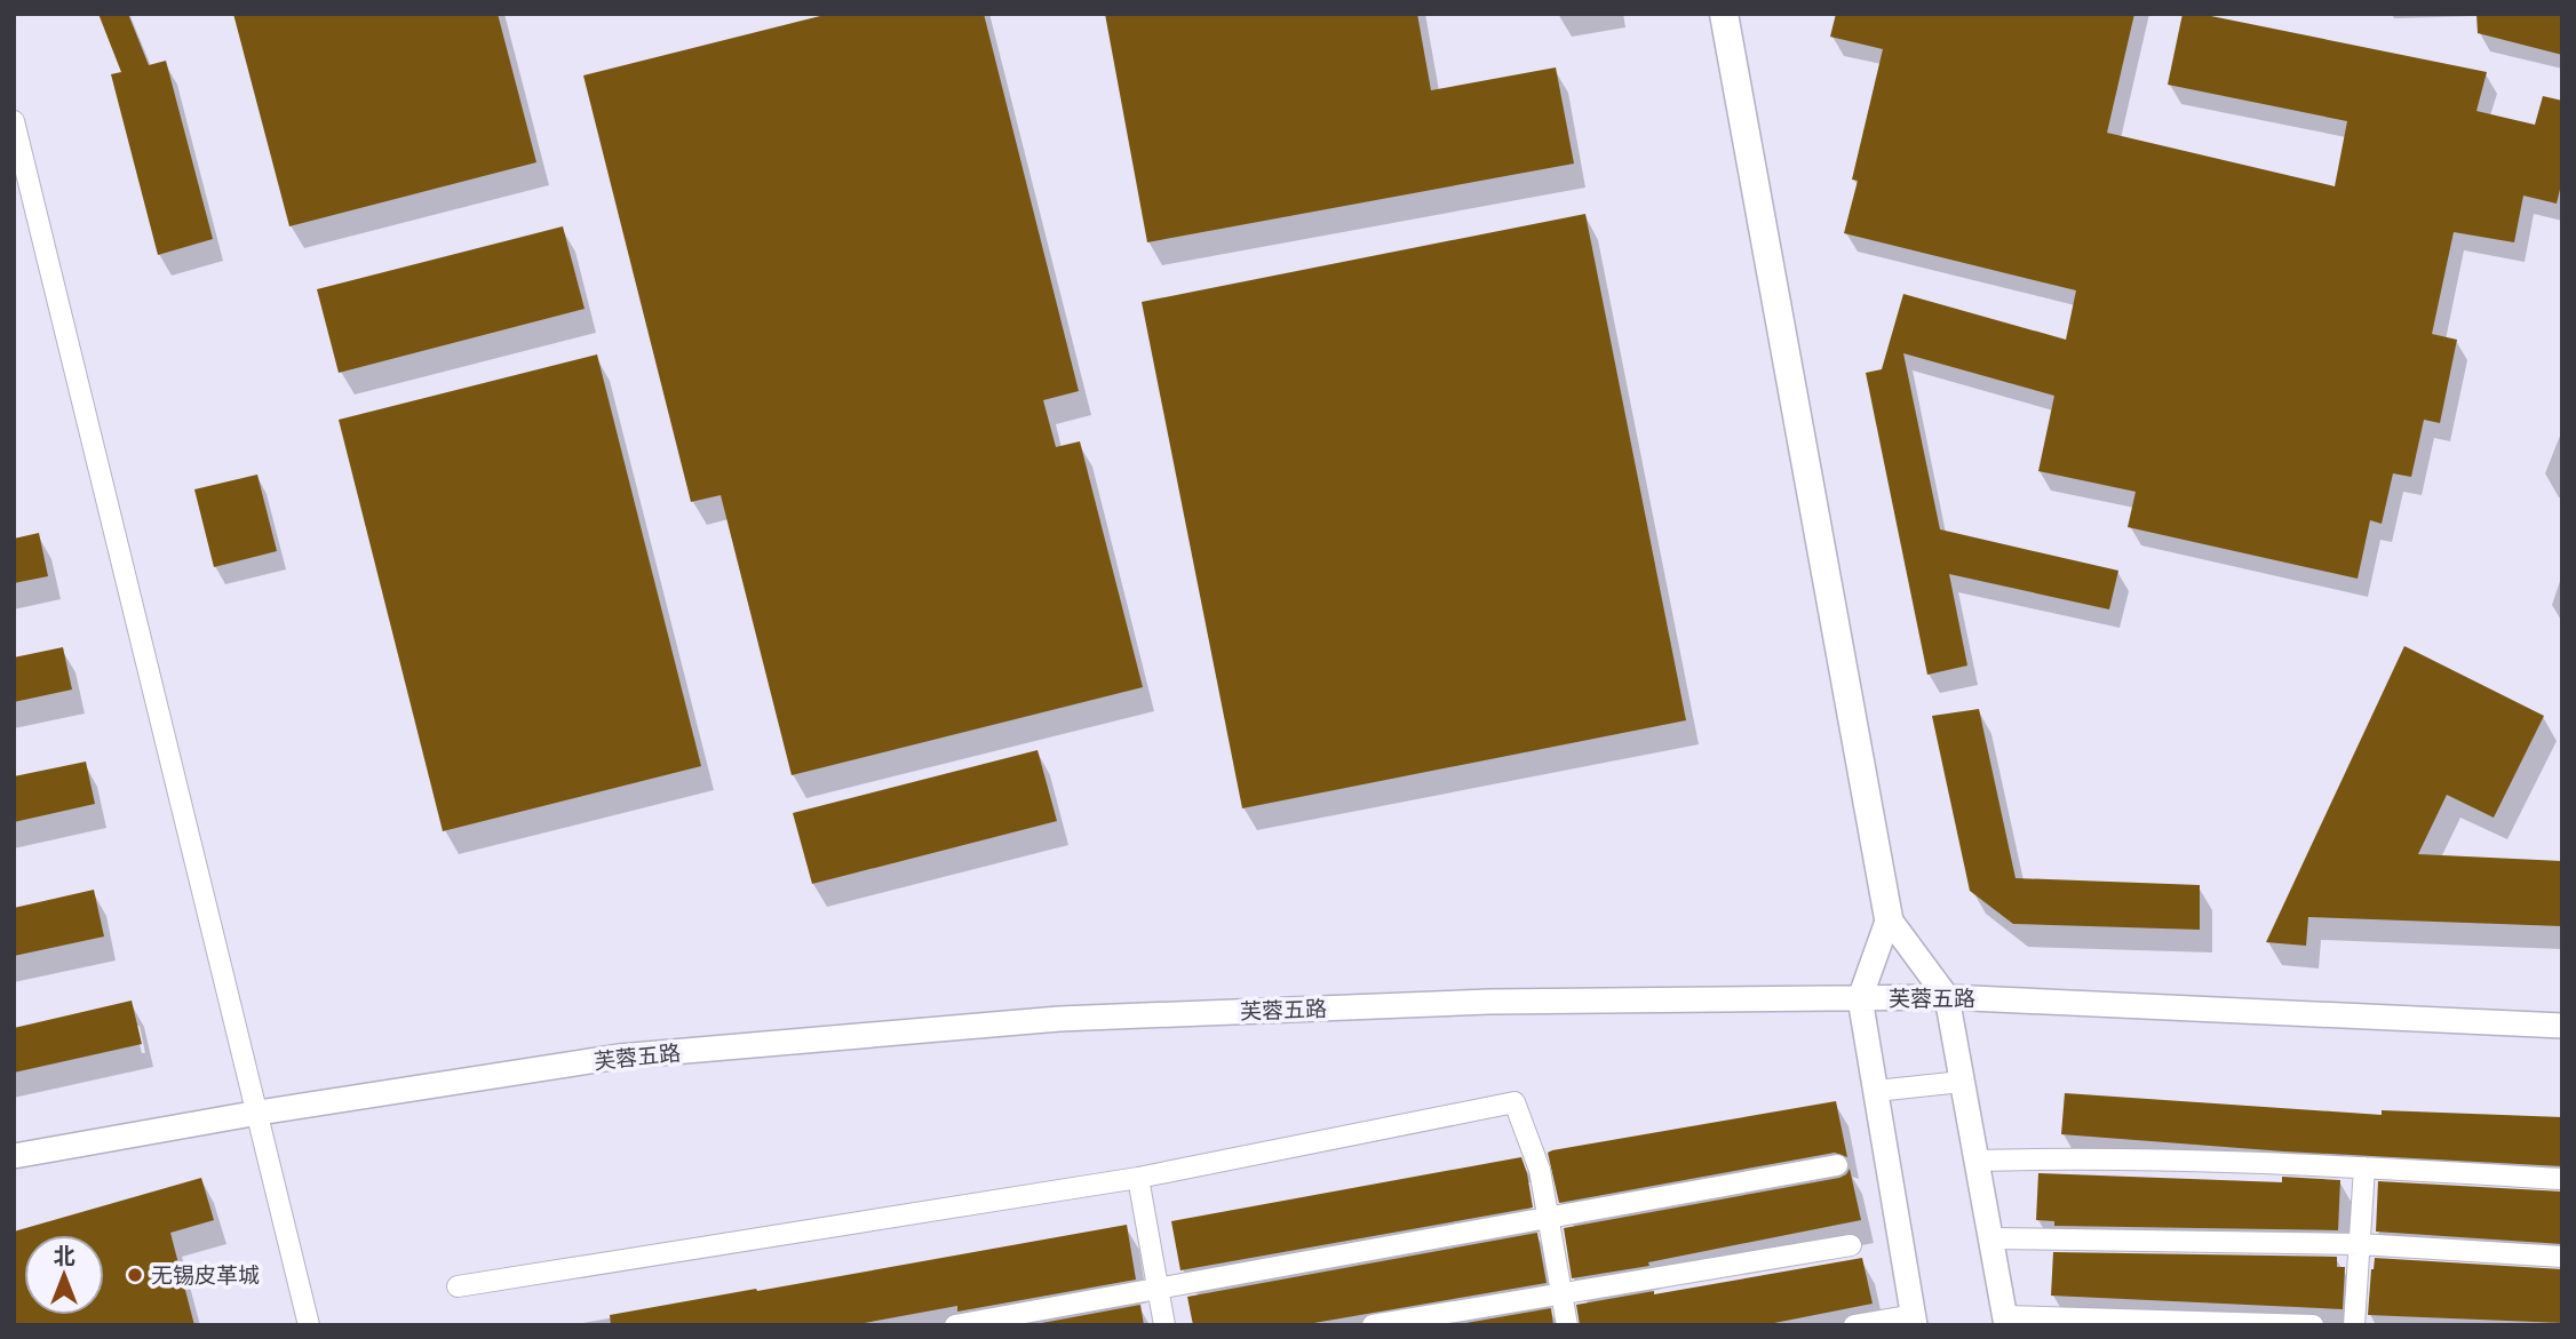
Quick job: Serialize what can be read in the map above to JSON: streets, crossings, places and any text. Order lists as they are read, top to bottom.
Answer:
{
  "streets": {
    "street": ["芙蓉五路"]
  },
  "places": ["无锡皮革城"],
  "north": "top"
}
